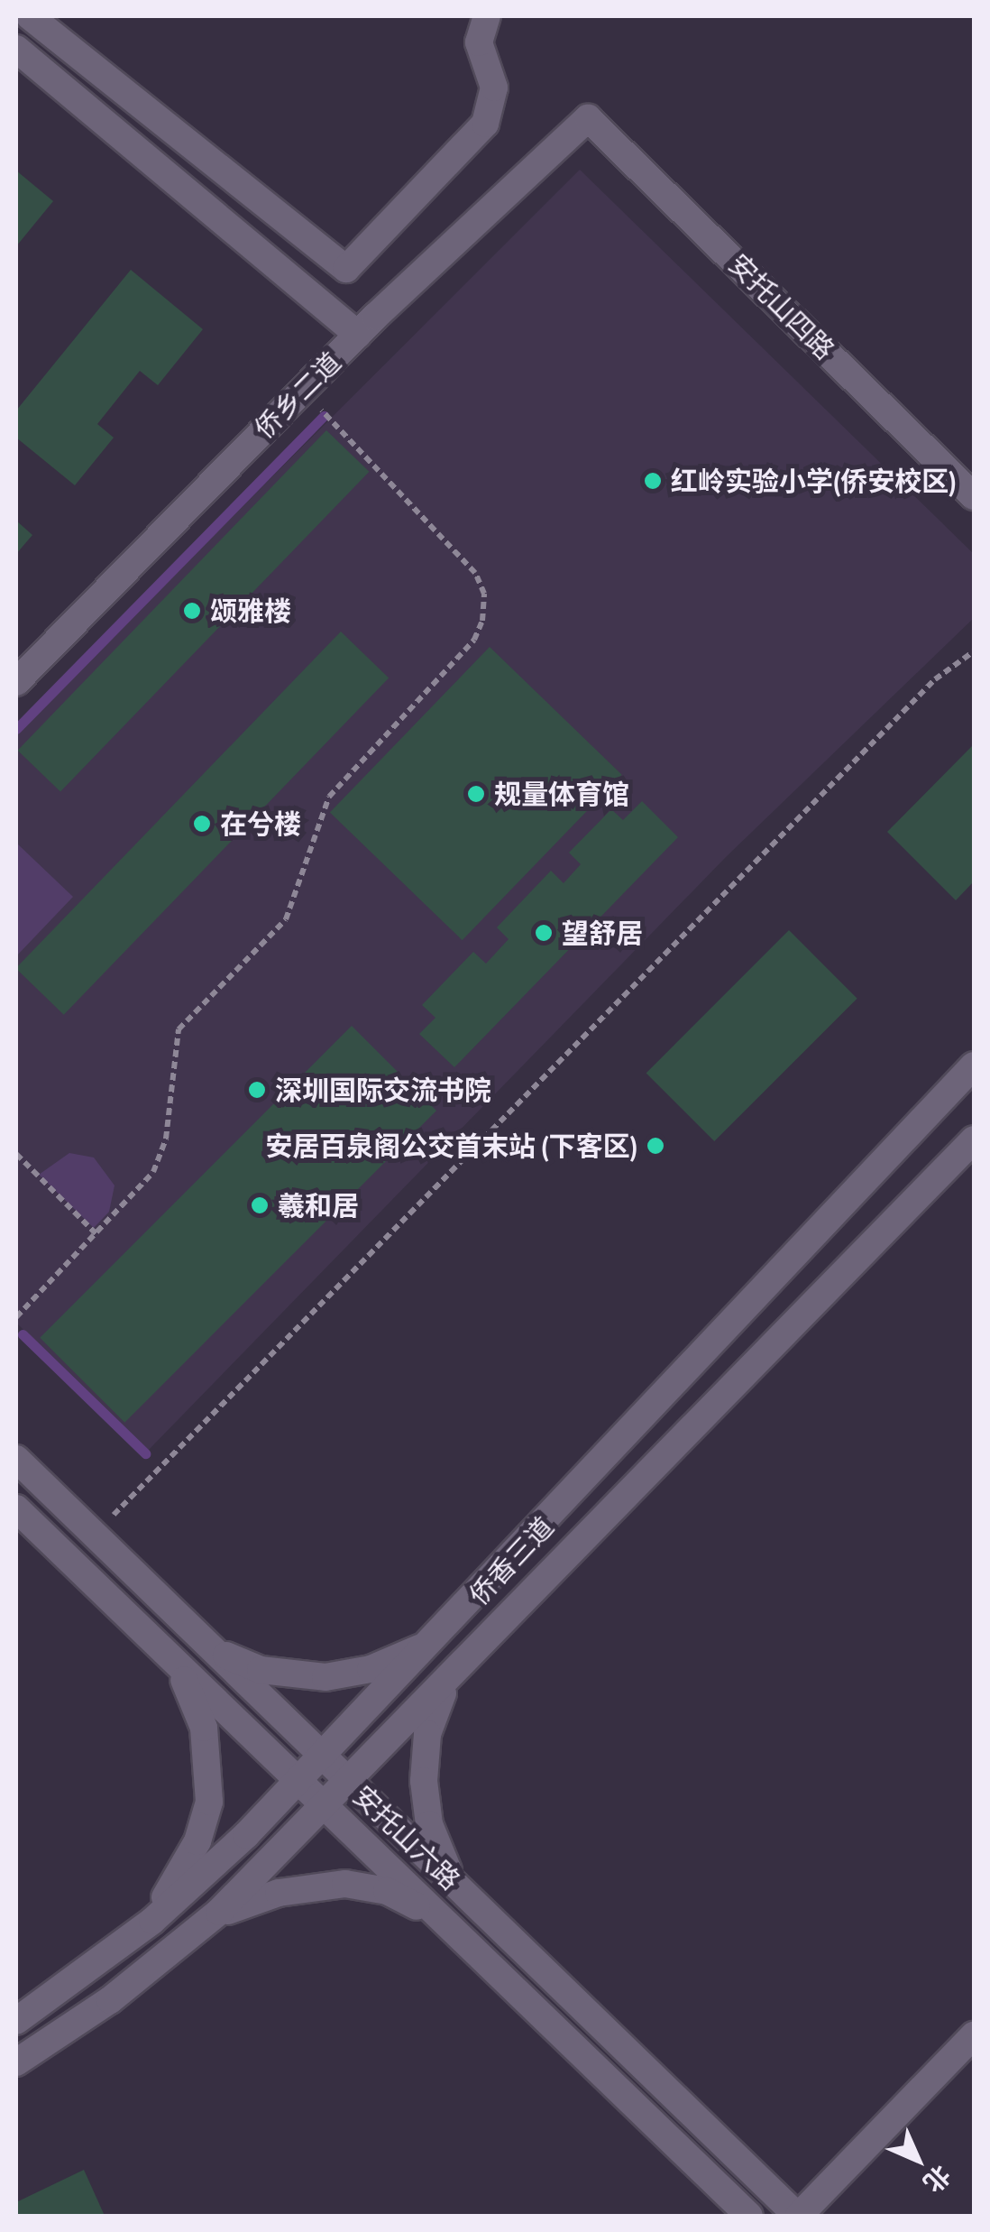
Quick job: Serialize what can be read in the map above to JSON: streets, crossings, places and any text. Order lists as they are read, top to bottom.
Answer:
{
  "streets": {
    "street": [
      "安托山四路",
      "侨乡二道",
      "侨香三道",
      "安托山六路"
    ]
  },
  "crossings": [
    ["安托山四路", "侨乡二道"],
    ["侨香三道", "安托山六路"]
  ],
  "places": [
    "红岭实验小学(侨安校区)",
    "颂雅楼",
    "规量体育馆",
    "在兮楼",
    "望舒居",
    "深圳国际交流书院",
    "安居百泉阁公交首末站 (下客区)",
    "羲和居"
  ],
  "north": "bottom right"
}
